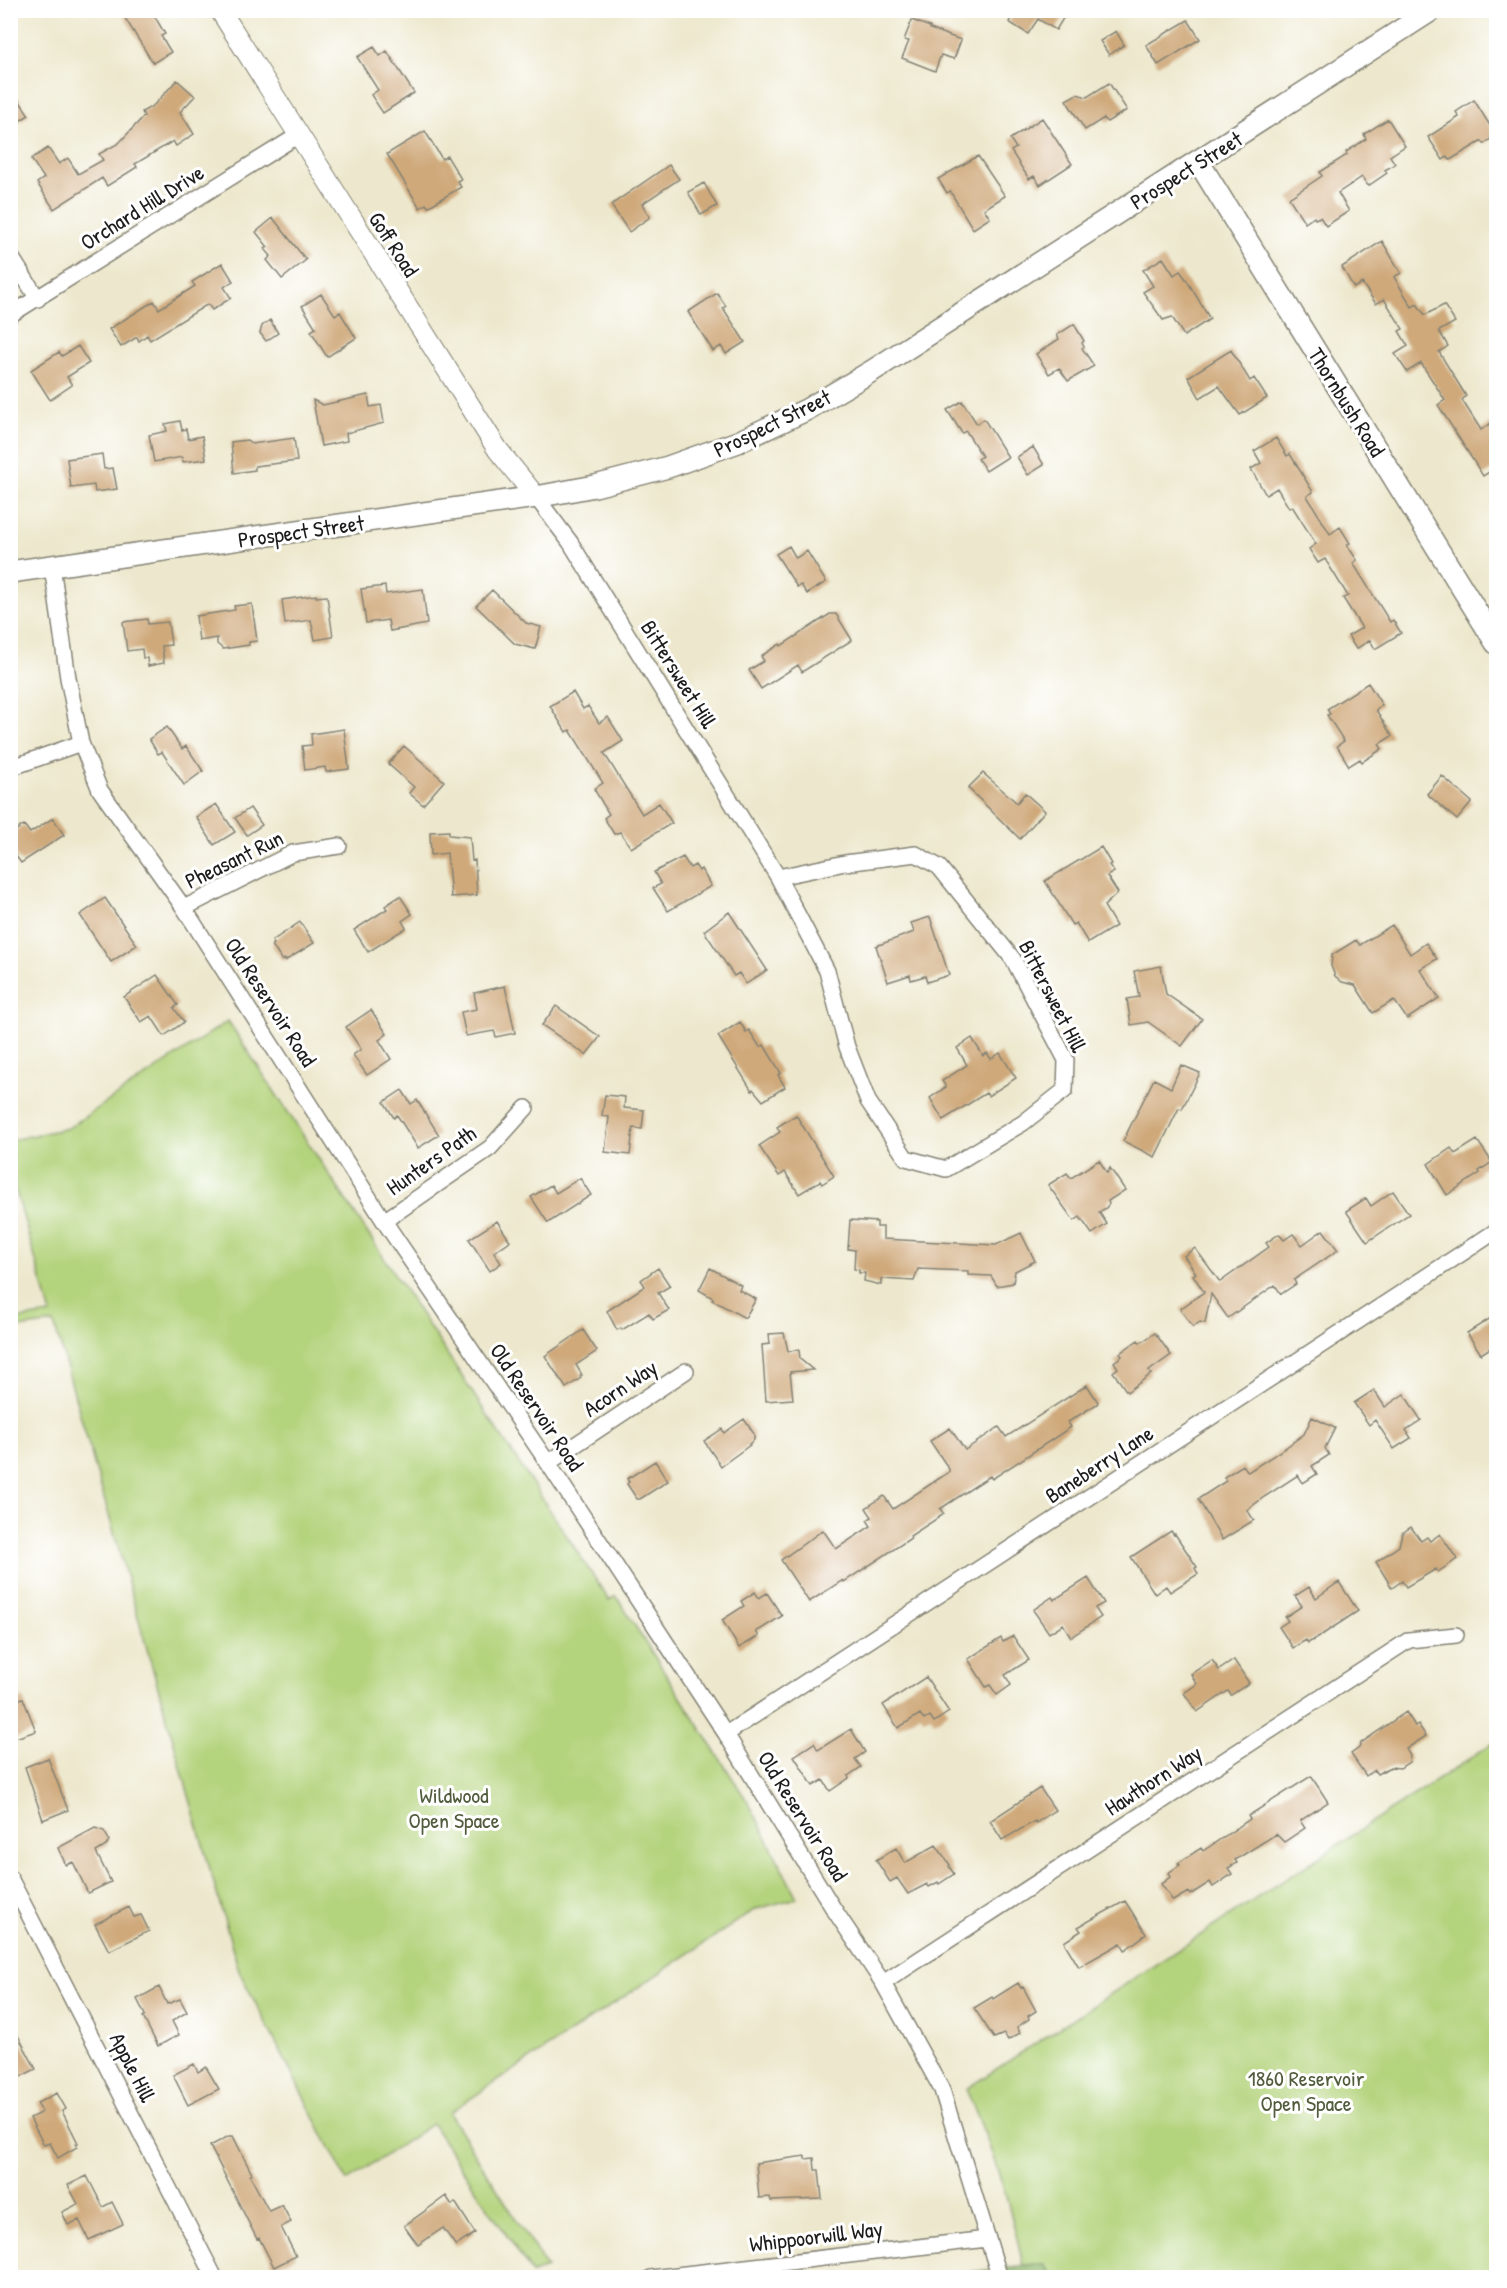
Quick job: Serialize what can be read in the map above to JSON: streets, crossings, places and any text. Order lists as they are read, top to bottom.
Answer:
{
  "streets": {
    "main road": ["Prospect Street", "Thornbush Road"],
    "street": [
      "Orchard Hill Drive",
      "Goff Road",
      "Bittersweet Hill",
      "Pheasant Run",
      "Old Reservoir Road",
      "Hunters Path",
      "Acorn Way",
      "Baneberry Lane",
      "Hawthorn Way",
      "Apple Hill",
      "Whippoorwill Way"
    ]
  },
  "crossings": [
    ["Prospect Street", "Goff Road"],
    ["Prospect Street", "Thornbush Road"],
    ["Prospect Street", "Bittersweet Hill"],
    ["Prospect Street", "Old Reservoir Road"],
    ["Orchard Hill Drive", "Goff Road"],
    ["Goff Road", "Bittersweet Hill"],
    ["Pheasant Run", "Old Reservoir Road"],
    ["Old Reservoir Road", "Hunters Path"],
    ["Old Reservoir Road", "Acorn Way"],
    ["Old Reservoir Road", "Baneberry Lane"],
    ["Old Reservoir Road", "Hawthorn Way"],
    ["Old Reservoir Road", "Whippoorwill Way"]
  ],
  "parks": ["Wildwood Open Space", "1860 Reservoir Open Space"]
}
